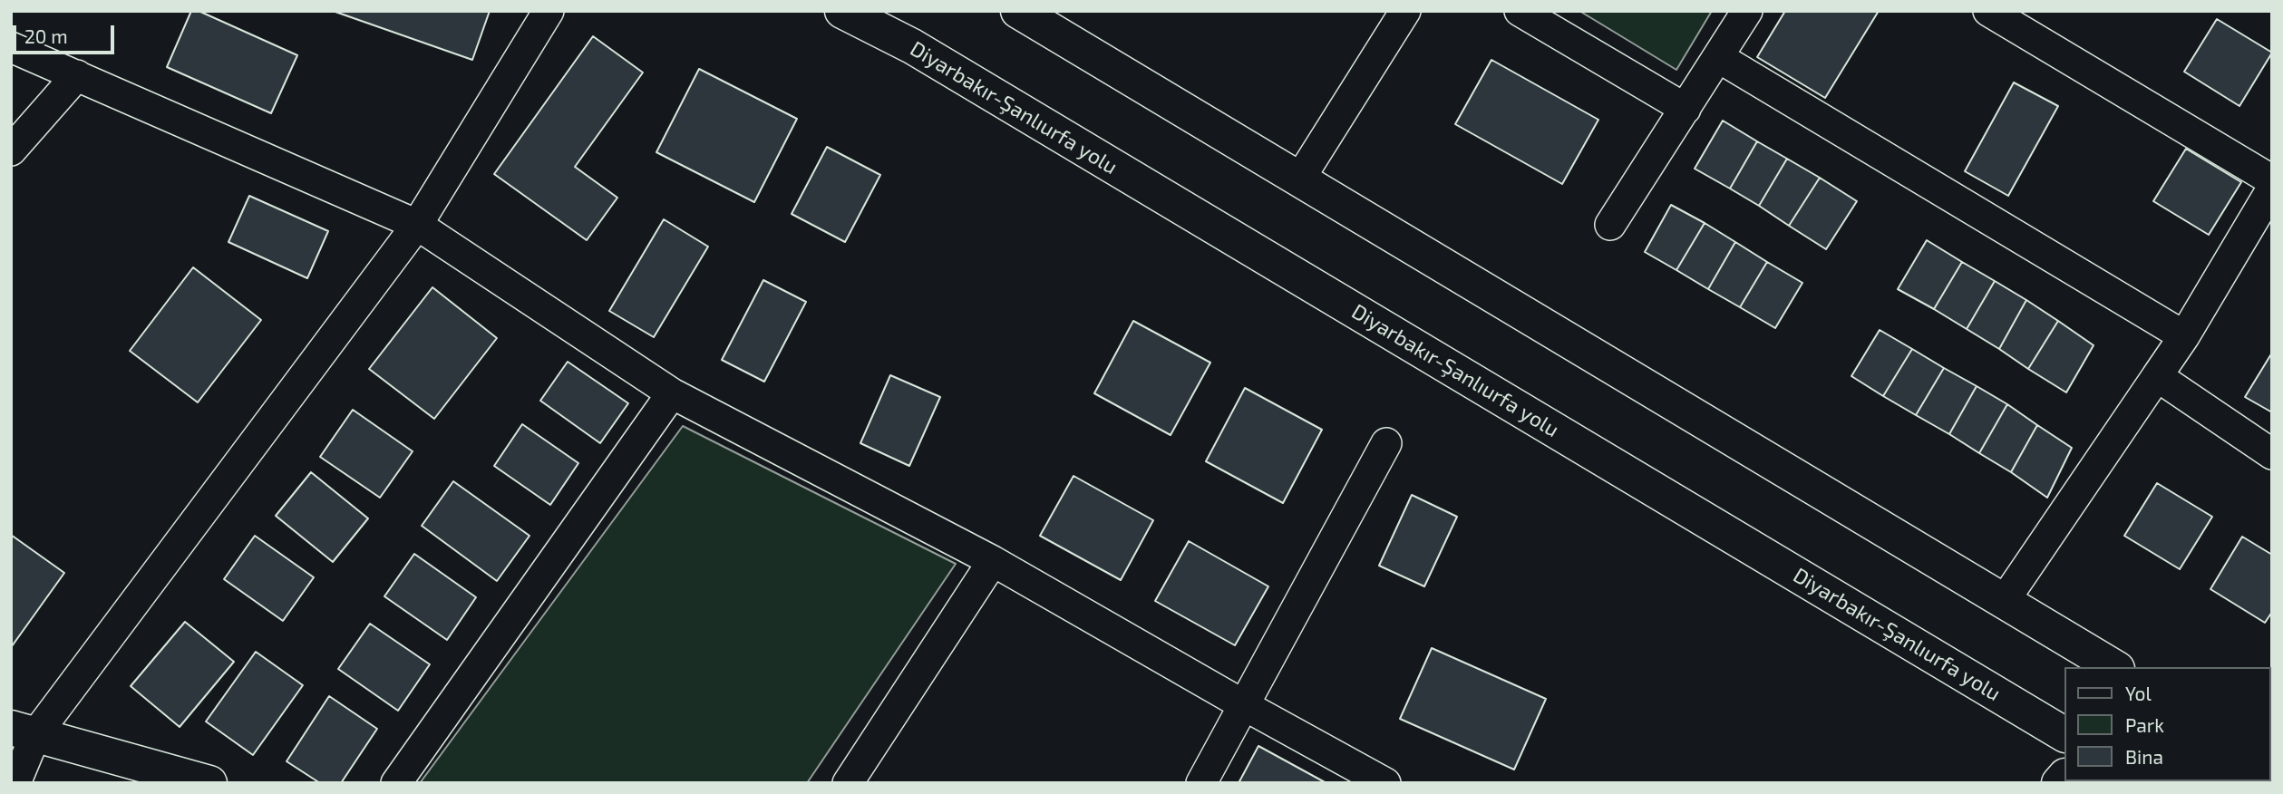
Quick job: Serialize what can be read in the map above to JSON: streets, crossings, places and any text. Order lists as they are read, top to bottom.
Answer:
{
  "streets": {
    "main road": ["Diyarbakır-Şanlıurfa yolu"]
  },
  "legend": ["Yol", "Park", "Bina"],
  "scale_bar": "20 m"
}
